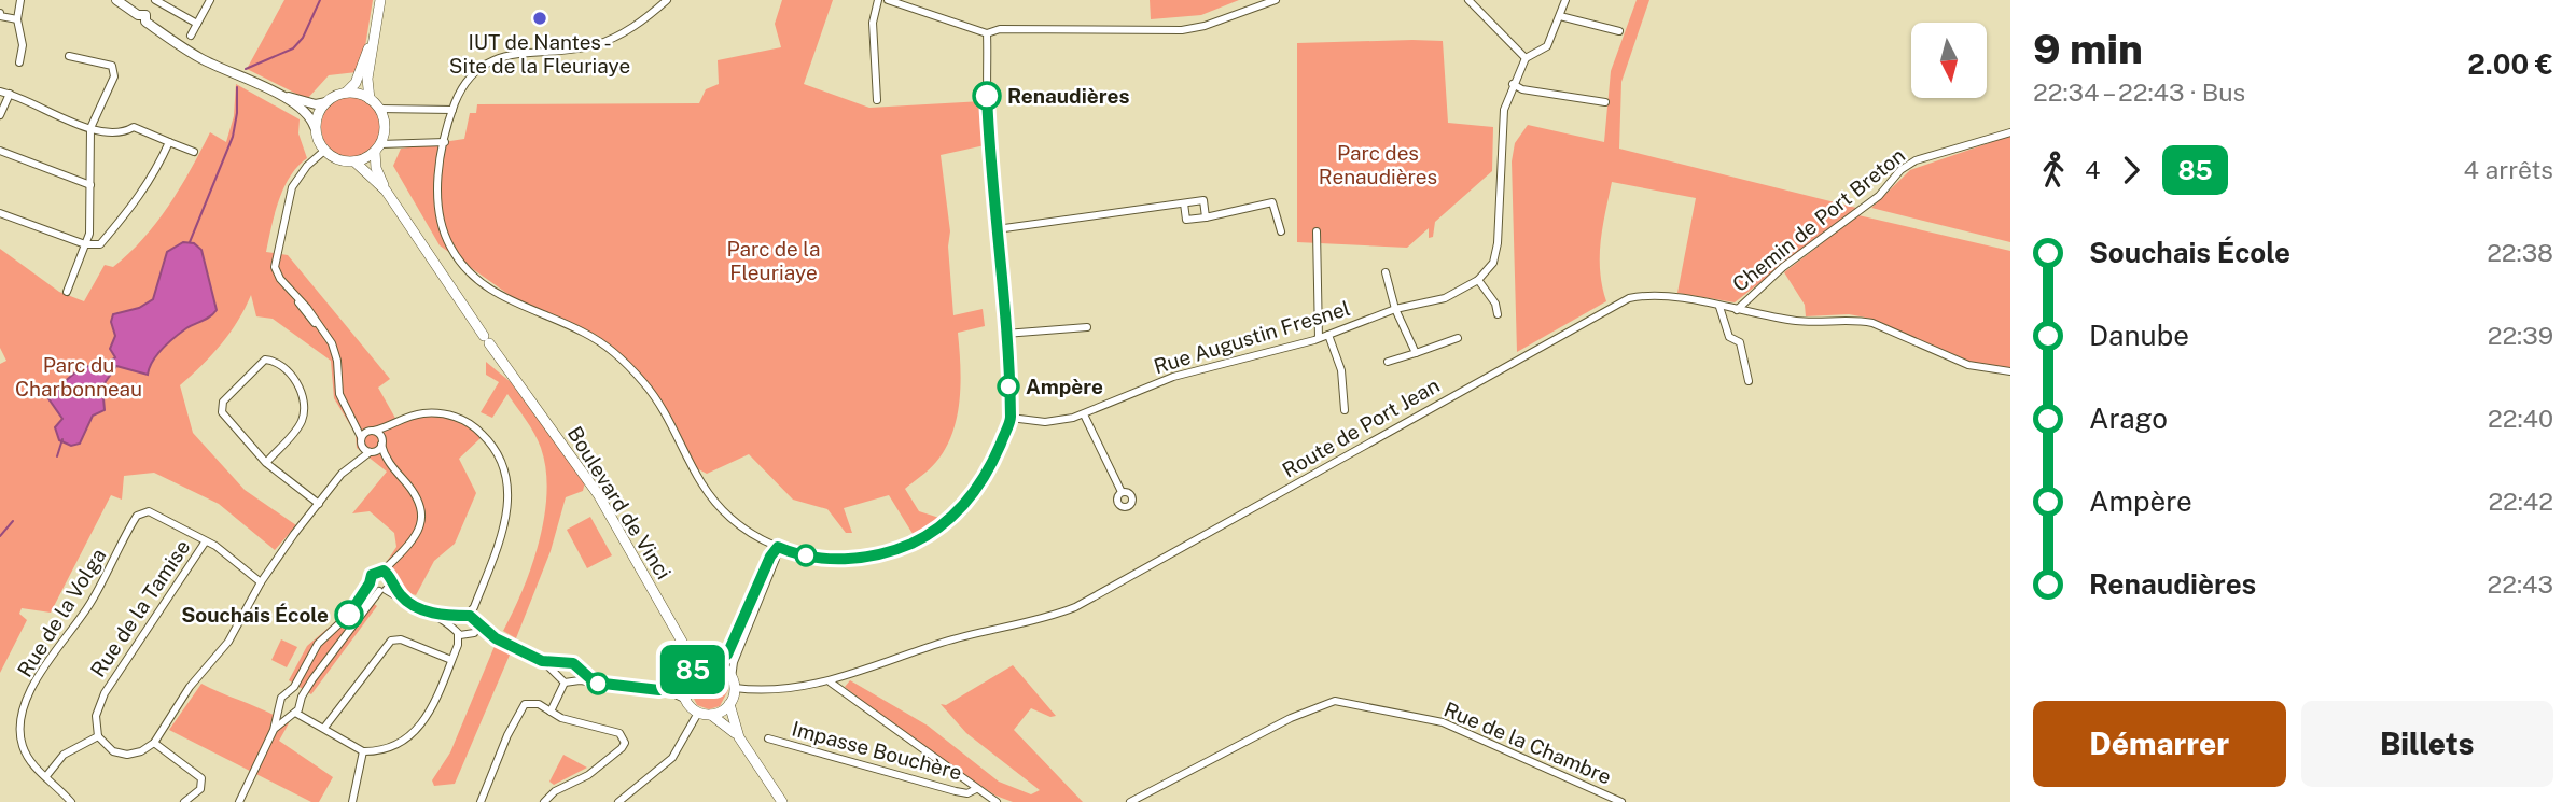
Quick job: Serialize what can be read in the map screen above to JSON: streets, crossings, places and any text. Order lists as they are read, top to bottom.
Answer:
{
  "streets": {
    "main road": ["Boulevard de Vinci"],
    "street": [
      "Chemin de Port Breton",
      "Rue Augustin Fresnel",
      "Route de Port Jean",
      "Rue de la Tamise",
      "Rue de la Volga",
      "Rue de la Chambre",
      "Impasse Bouchère"
    ]
  },
  "crossings": [
    ["Chemin de Port Breton", "Route de Port Jean"],
    ["Route de Port Jean", "Boulevard de Vinci"],
    ["Rue de la Tamise", "Rue de la Volga"]
  ],
  "parks": ["Parc des Renaudières", "Parc de la Fleuriaye", "Parc du Charbonneau"],
  "places": [
    "IUT de Nantes - Site de la Fleuriaye",
    "Renaudières",
    "Ampère",
    "Souchais École"
  ],
  "lines": ["bus line 85"],
  "north": "bottom",
  "page": {
    "on_map": "85",
    "heading": ["9 min", "22:34 – 22:43 · Bus", "2.00 €"],
    "legs": ["4", "85", "4 arrêts"],
    "list": [
      {
        "name": "Souchais École",
        "value": "22:38"
      },
      {
        "name": "Danube",
        "value": "22:39"
      },
      {
        "name": "Arago",
        "value": "22:40"
      },
      {
        "name": "Ampère",
        "value": "22:42"
      },
      {
        "name": "Renaudières",
        "value": "22:43"
      }
    ],
    "buttons": ["Démarrer", "Billets"]
  }
}
